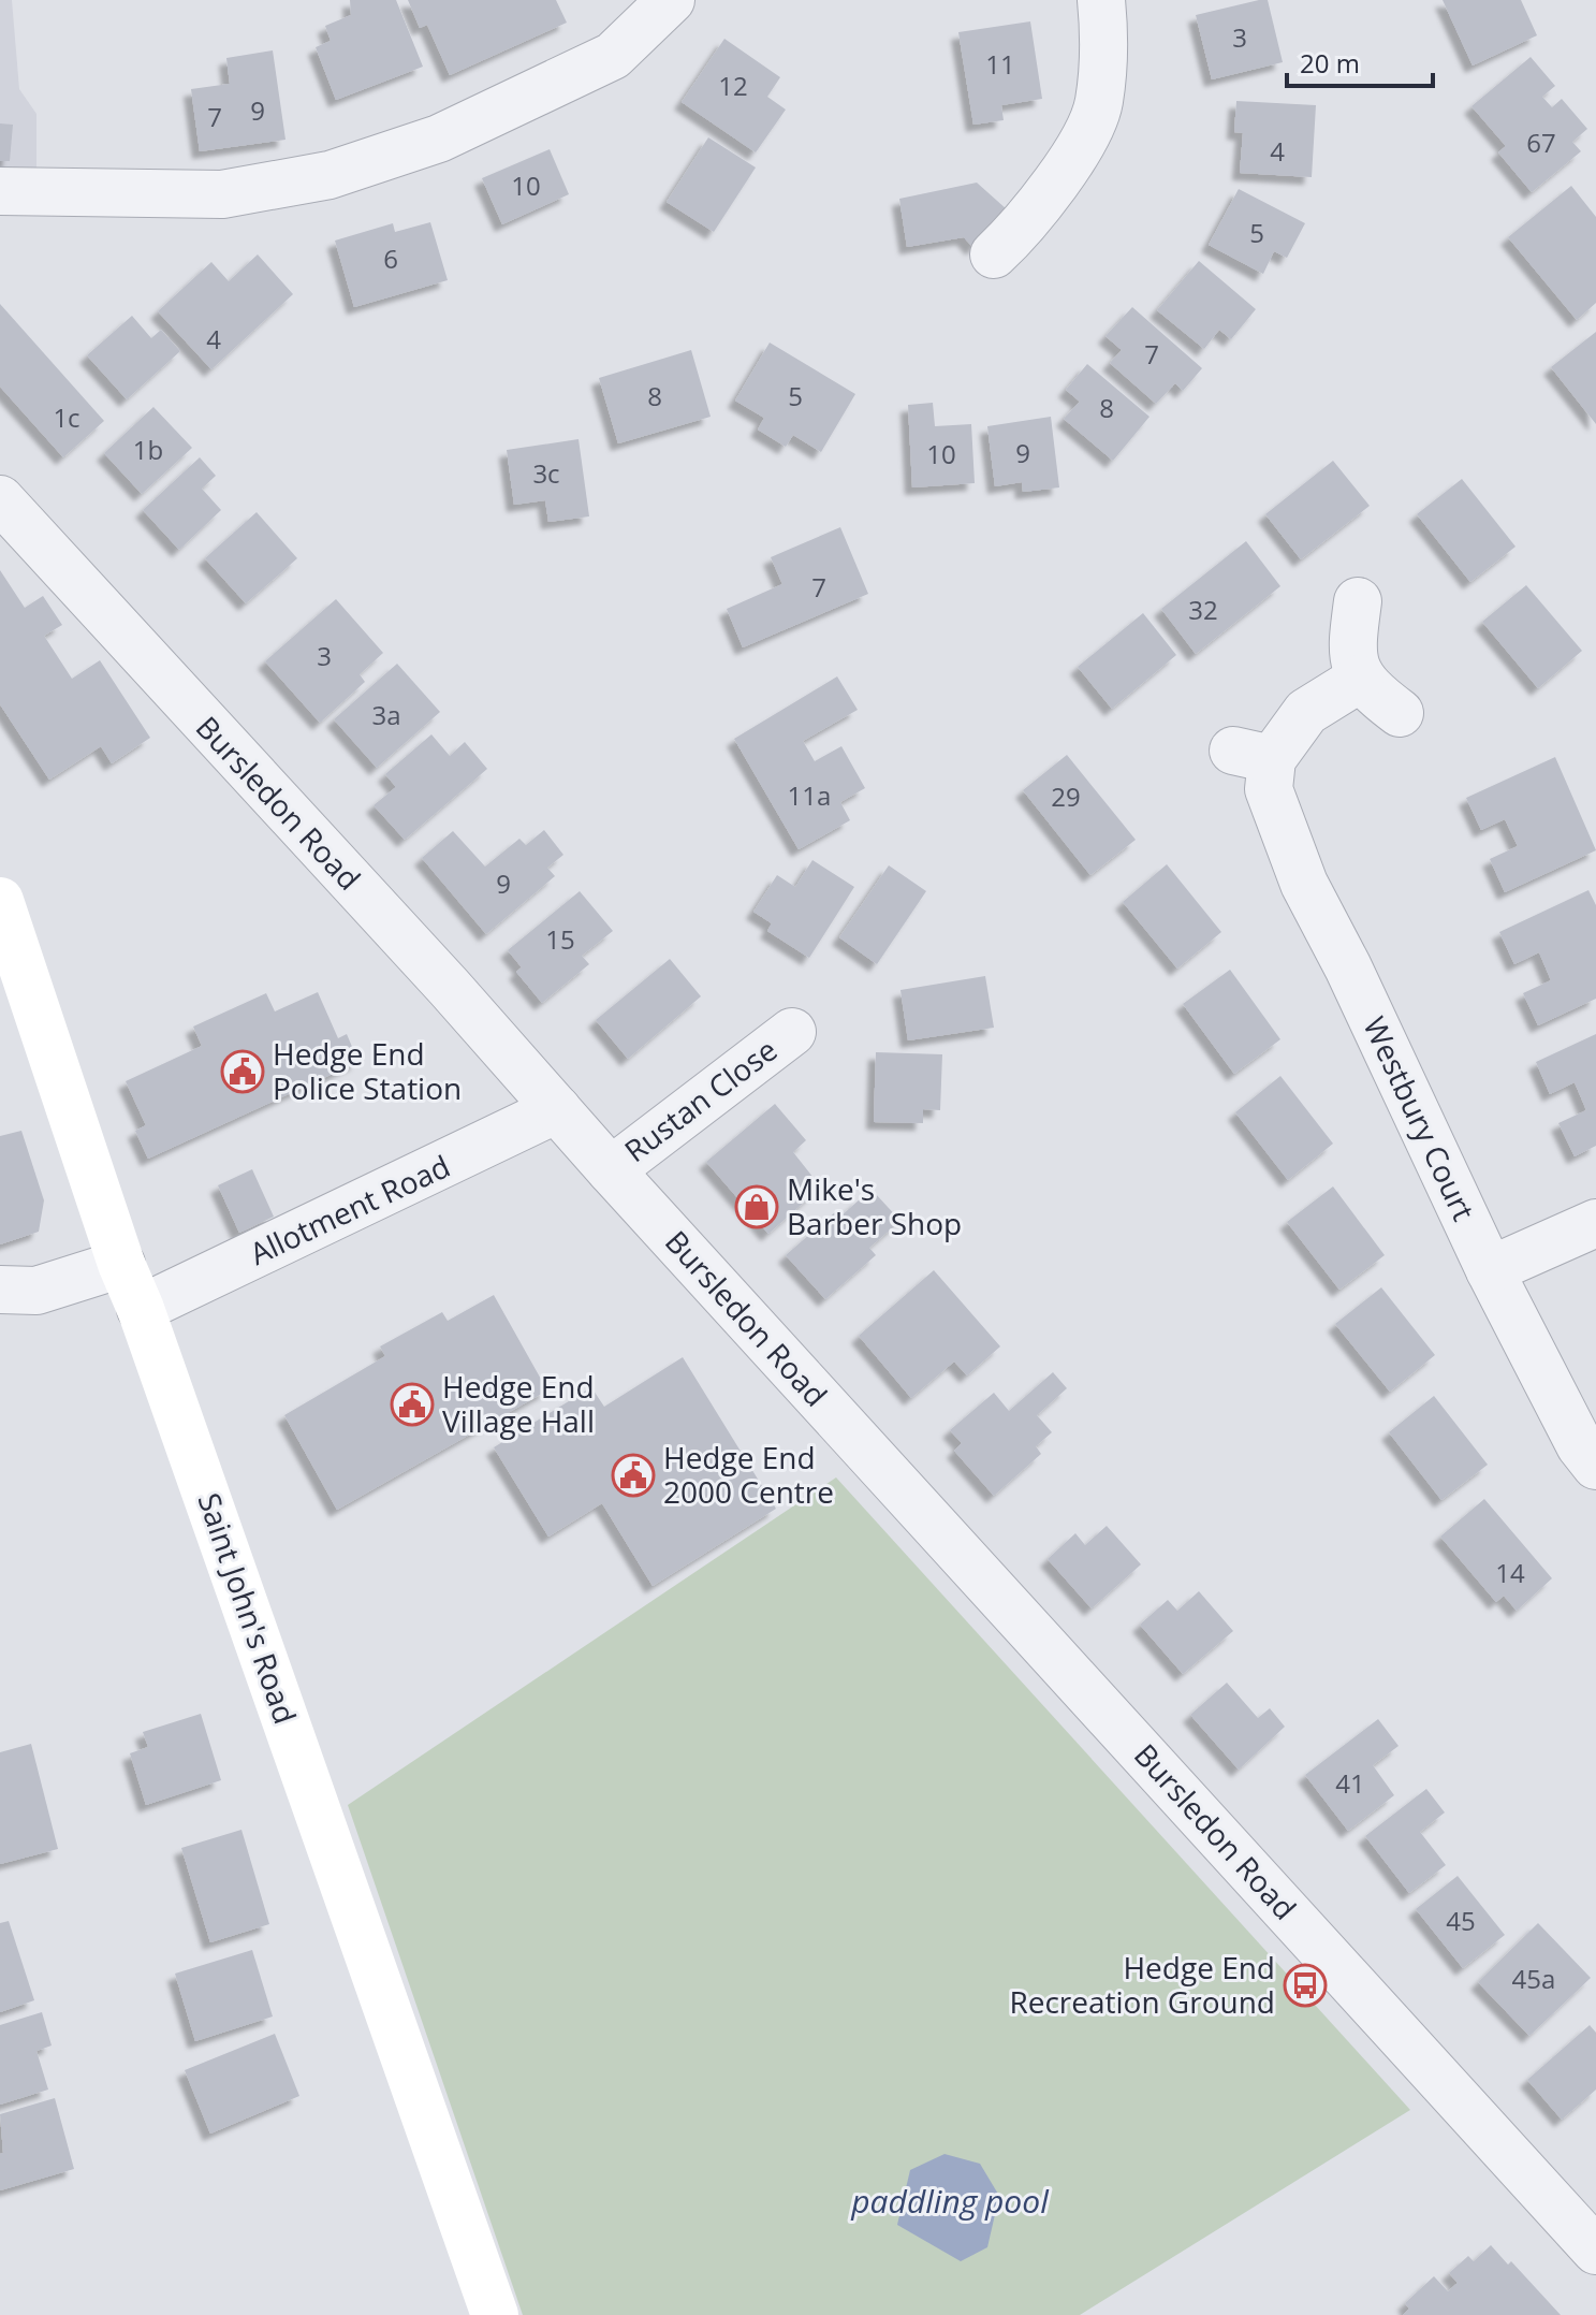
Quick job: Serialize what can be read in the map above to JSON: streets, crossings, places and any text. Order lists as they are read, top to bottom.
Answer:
{
  "streets": {
    "main road": ["Saint John's Road"],
    "street": [
      "Bursledon Road",
      "Rustan Close",
      "Westbury Court",
      "Allotment Road"
    ]
  },
  "crossings": [
    ["Bursledon Road", "Rustan Close"],
    ["Bursledon Road", "Allotment Road"],
    ["Allotment Road", "Saint John's Road"]
  ],
  "water": ["paddling pool"],
  "places": {
    "public building": ["Hedge End Police Station", "Hedge End Village Hall", "Hedge End 2000 Centre"],
    "shop": ["Mike's Barber Shop"],
    "bus stop": ["Hedge End Recreation Ground"]
  },
  "house_numbers": [
    "3",
    "11",
    "12",
    "9",
    "7",
    "67",
    "4",
    "10",
    "5",
    "6",
    "4",
    "7",
    "8",
    "5",
    "8",
    "1c",
    "1b",
    "9",
    "10",
    "3c",
    "7",
    "32",
    "3",
    "3a",
    "11a",
    "29",
    "9",
    "15",
    "14",
    "41",
    "45",
    "45a"
  ],
  "scale_bar": "20 m"
}
